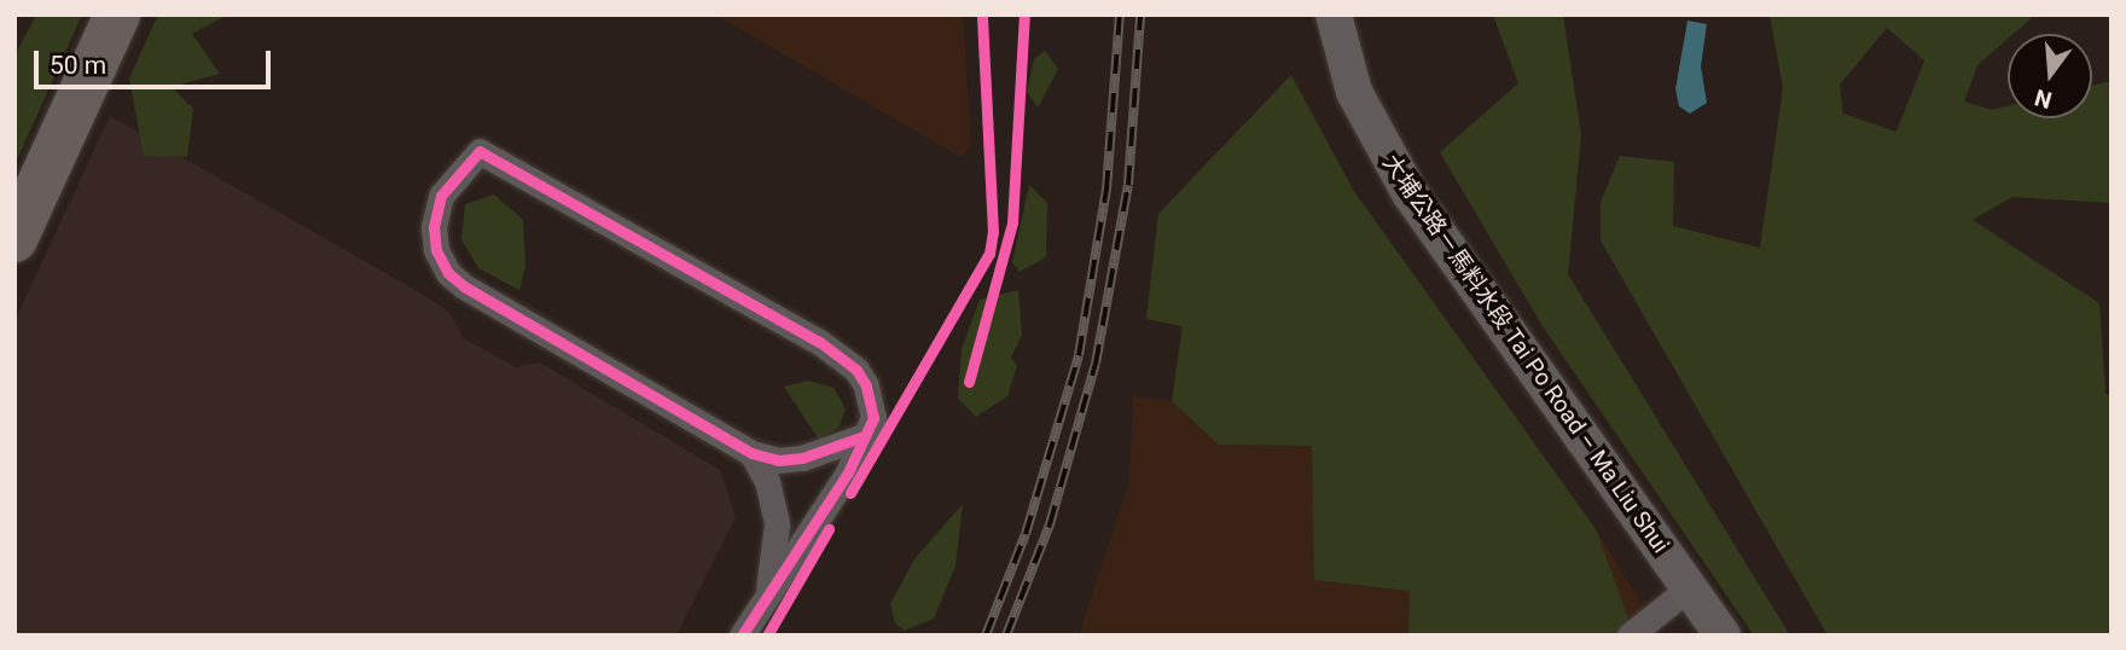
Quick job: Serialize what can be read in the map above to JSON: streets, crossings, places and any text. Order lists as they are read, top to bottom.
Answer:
{
  "streets": {
    "main road": ["大埔公路－馬料水段 Tai Po Road – Ma Liu Shui"]
  },
  "scale_bar": "50 m",
  "north": "bottom"
}
